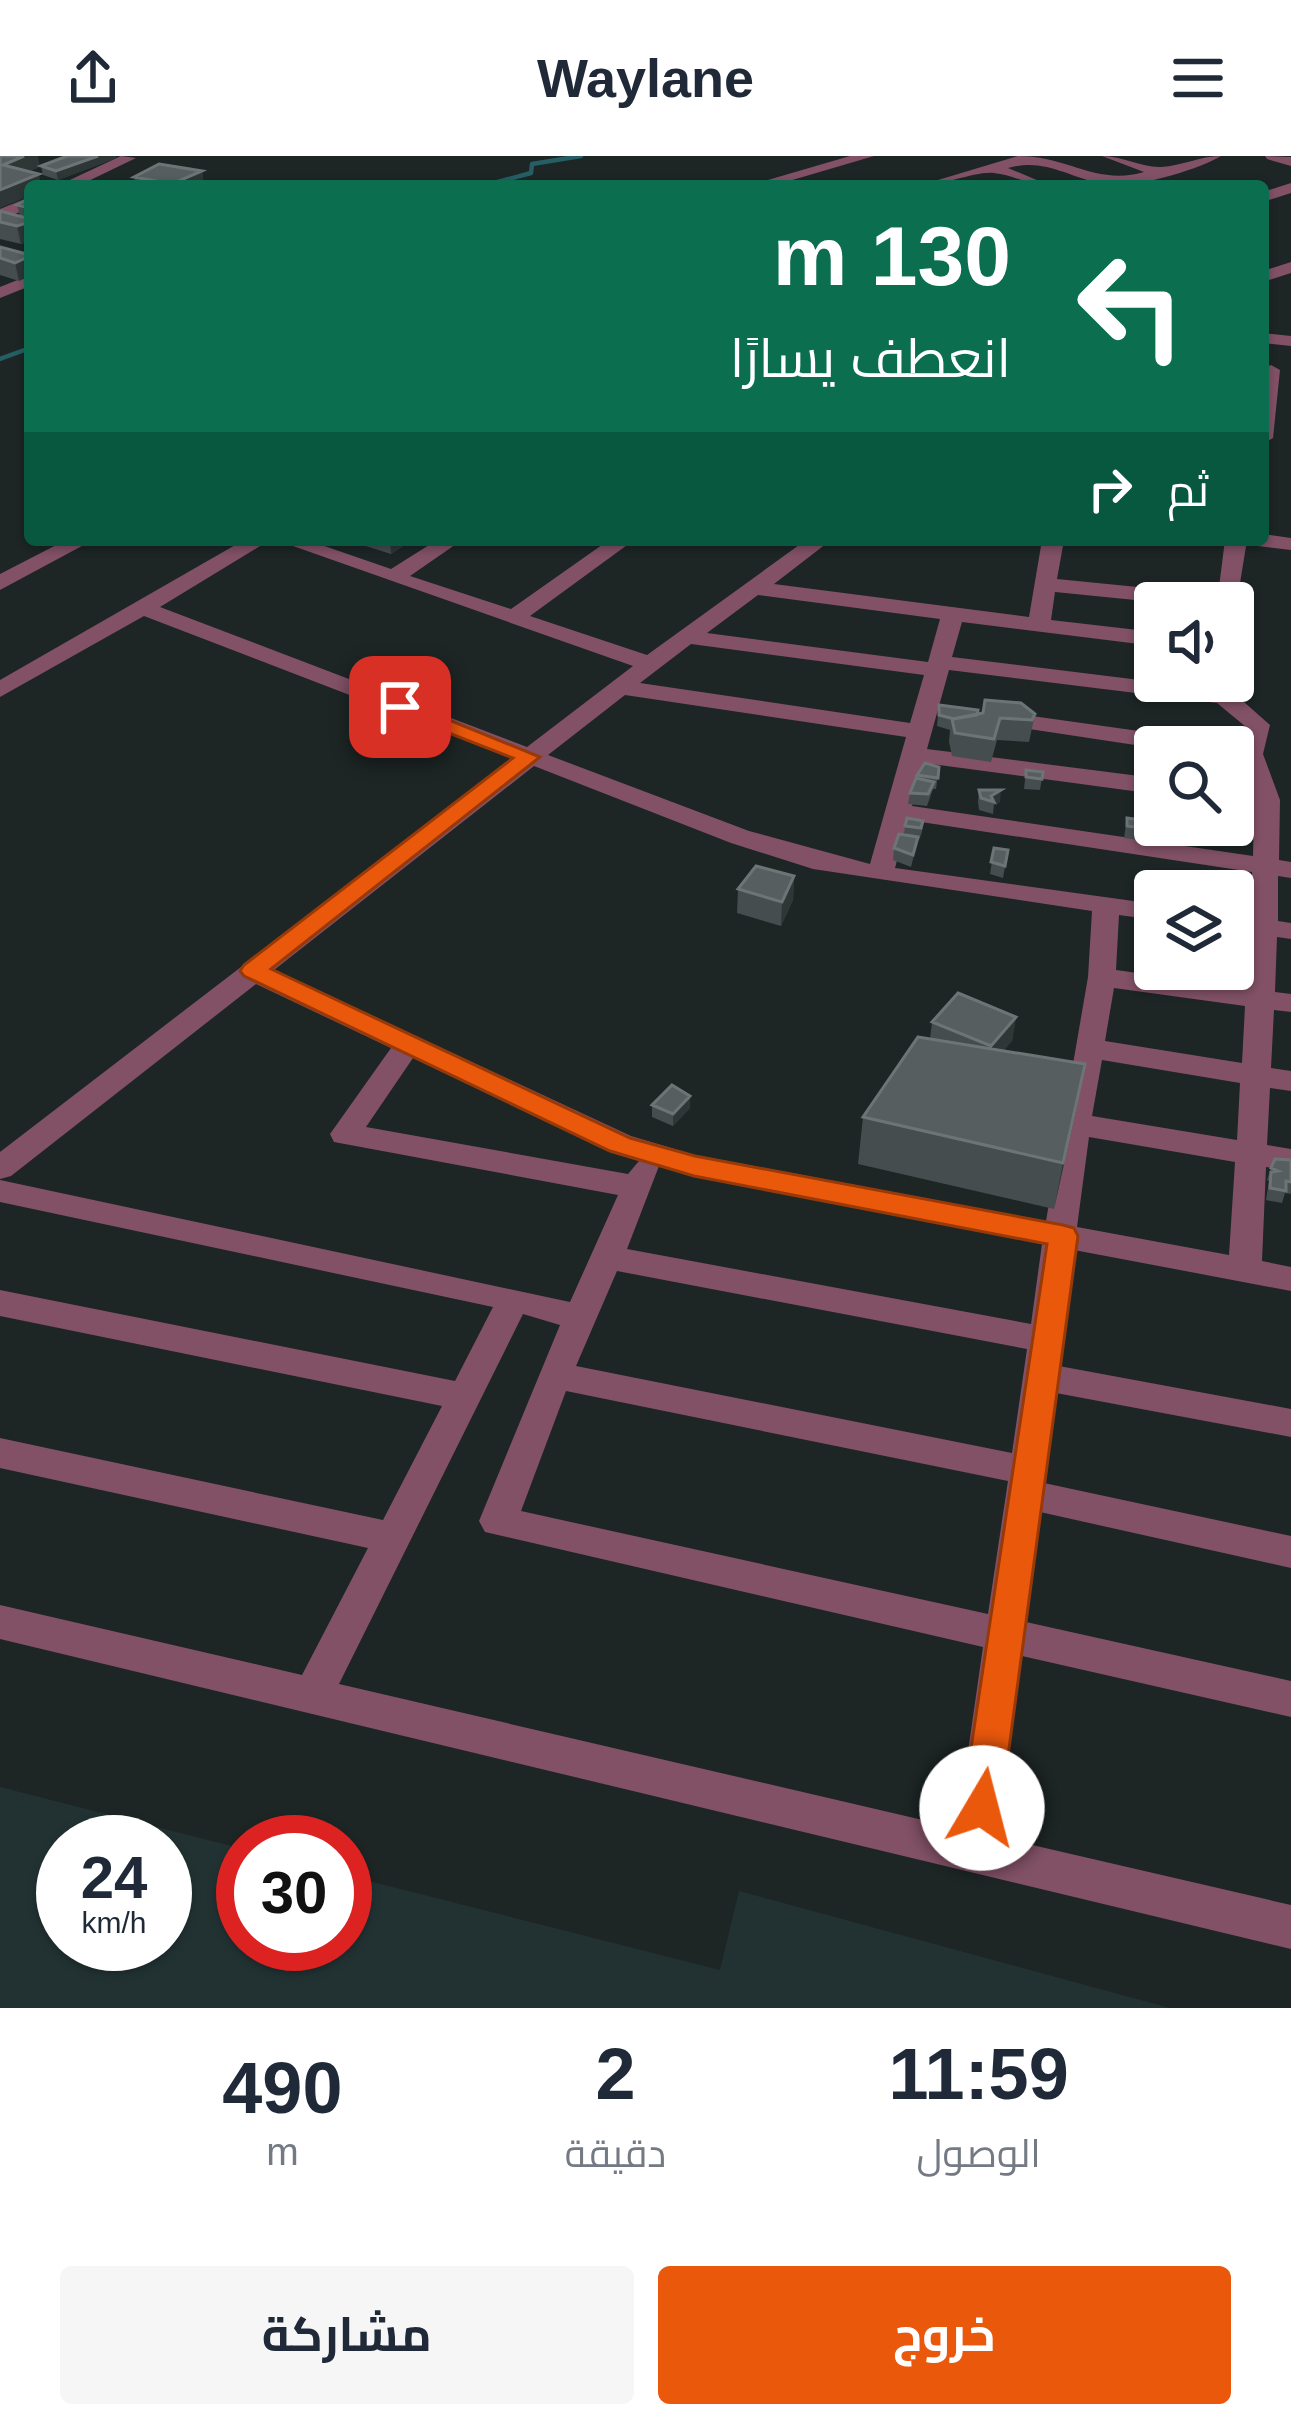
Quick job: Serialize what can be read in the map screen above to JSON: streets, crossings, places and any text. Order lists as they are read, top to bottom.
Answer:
{
  "page": {
    "header": "Waylane",
    "turn": ["130 m", "انعطف يسارًا"],
    "then": "ثم",
    "speed": "24 km/h",
    "limit": "30",
    "eta": [
      "11:59",
      "الوصول",
      "2",
      "دقيقة",
      "490",
      "m"
    ],
    "buttons": ["خروج", "مشاركة"]
  }
}
